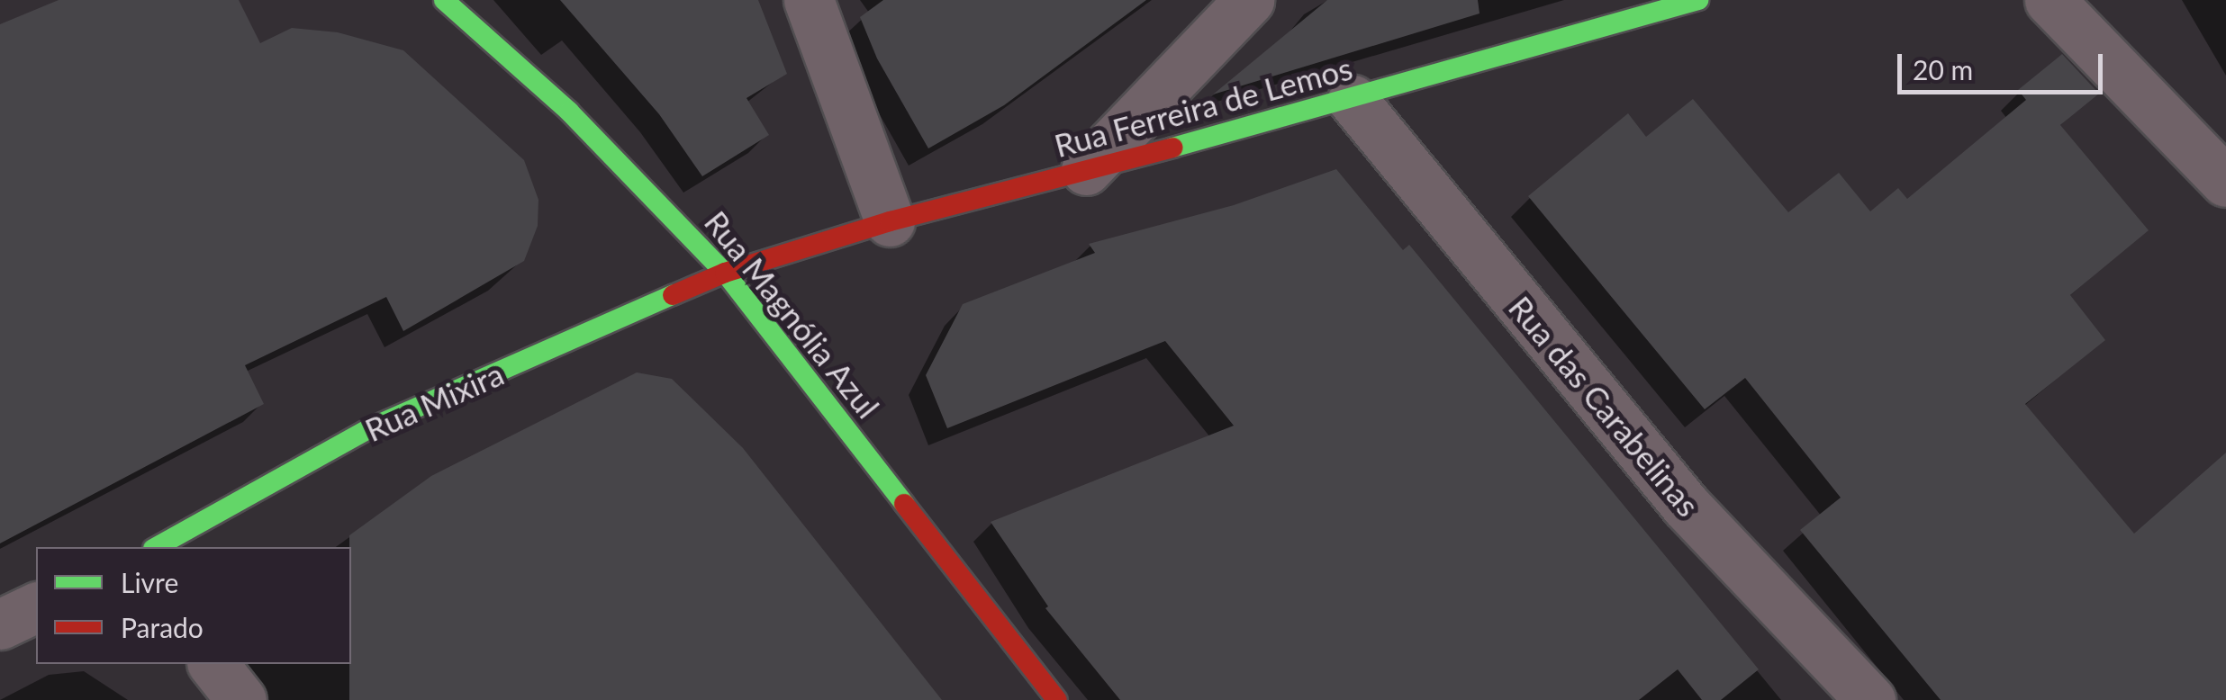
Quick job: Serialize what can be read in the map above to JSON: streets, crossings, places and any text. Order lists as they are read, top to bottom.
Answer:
{
  "streets": {
    "street": [
      "Rua Ferreira de Lemos",
      "Rua Magnólia Azul",
      "Rua Mixira",
      "Rua das Carabelinas"
    ]
  },
  "crossings": [
    ["Rua Ferreira de Lemos", "Rua Magnólia Azul"],
    ["Rua Ferreira de Lemos", "Rua Mixira"],
    ["Rua Ferreira de Lemos", "Rua das Carabelinas"],
    ["Rua Magnólia Azul", "Rua Mixira"]
  ],
  "legend": ["Livre", "Parado"],
  "scale_bar": "20 m"
}
